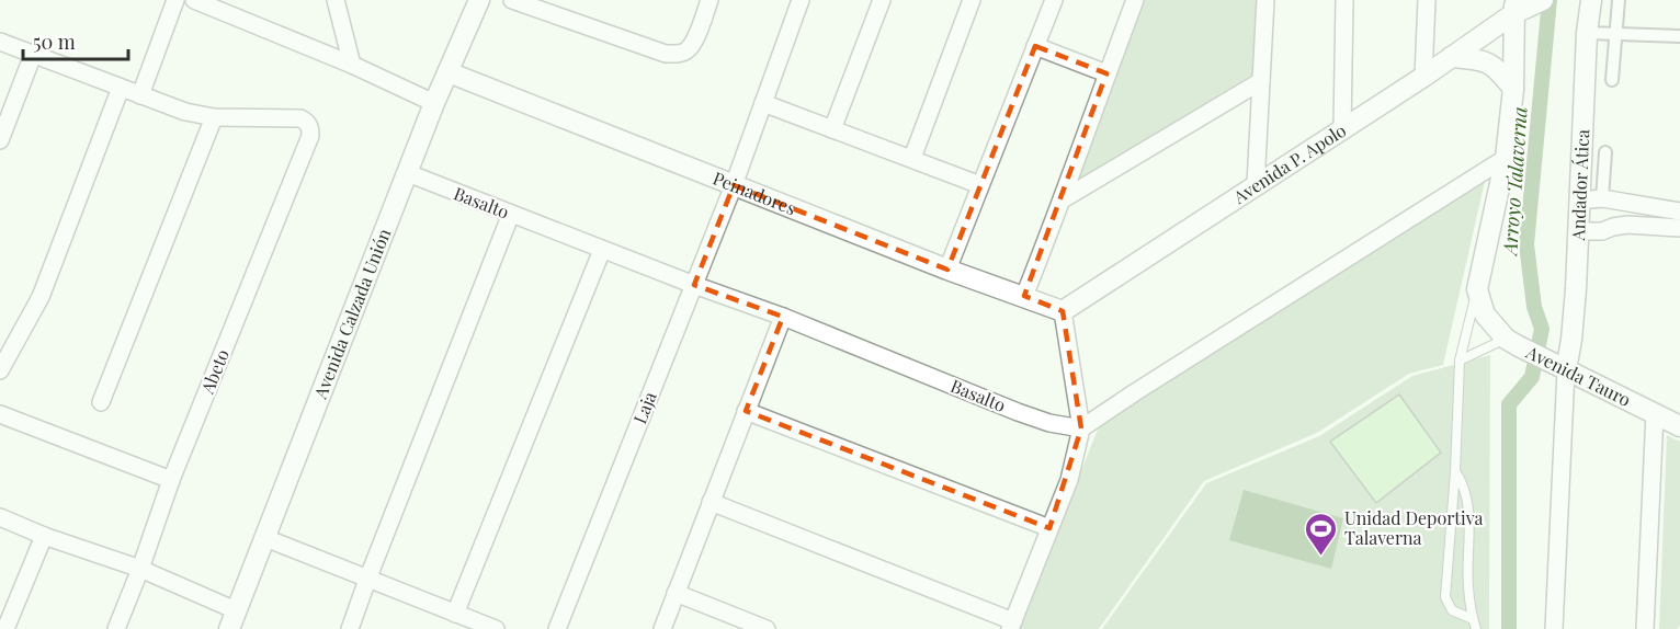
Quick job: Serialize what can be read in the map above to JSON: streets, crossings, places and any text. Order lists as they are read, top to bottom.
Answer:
{
  "streets": {
    "street": [
      "Avenida P. Apolo",
      "Andador Ática",
      "Peinadores",
      "Basalto",
      "Avenida Calzada Unión",
      "Abeto",
      "Avenida Tauro",
      "Laja"
    ]
  },
  "crossings": [
    ["Avenida P. Apolo", "Peinadores"],
    ["Andador Ática", "Avenida Tauro"],
    ["Peinadores", "Avenida Calzada Unión"],
    ["Peinadores", "Laja"],
    ["Basalto", "Avenida Calzada Unión"],
    ["Basalto", "Laja"]
  ],
  "water": ["Arroyo Talaverna"],
  "places": {
    "sports": ["Unidad Deportiva Talaverna"]
  },
  "scale_bar": "50 m"
}
